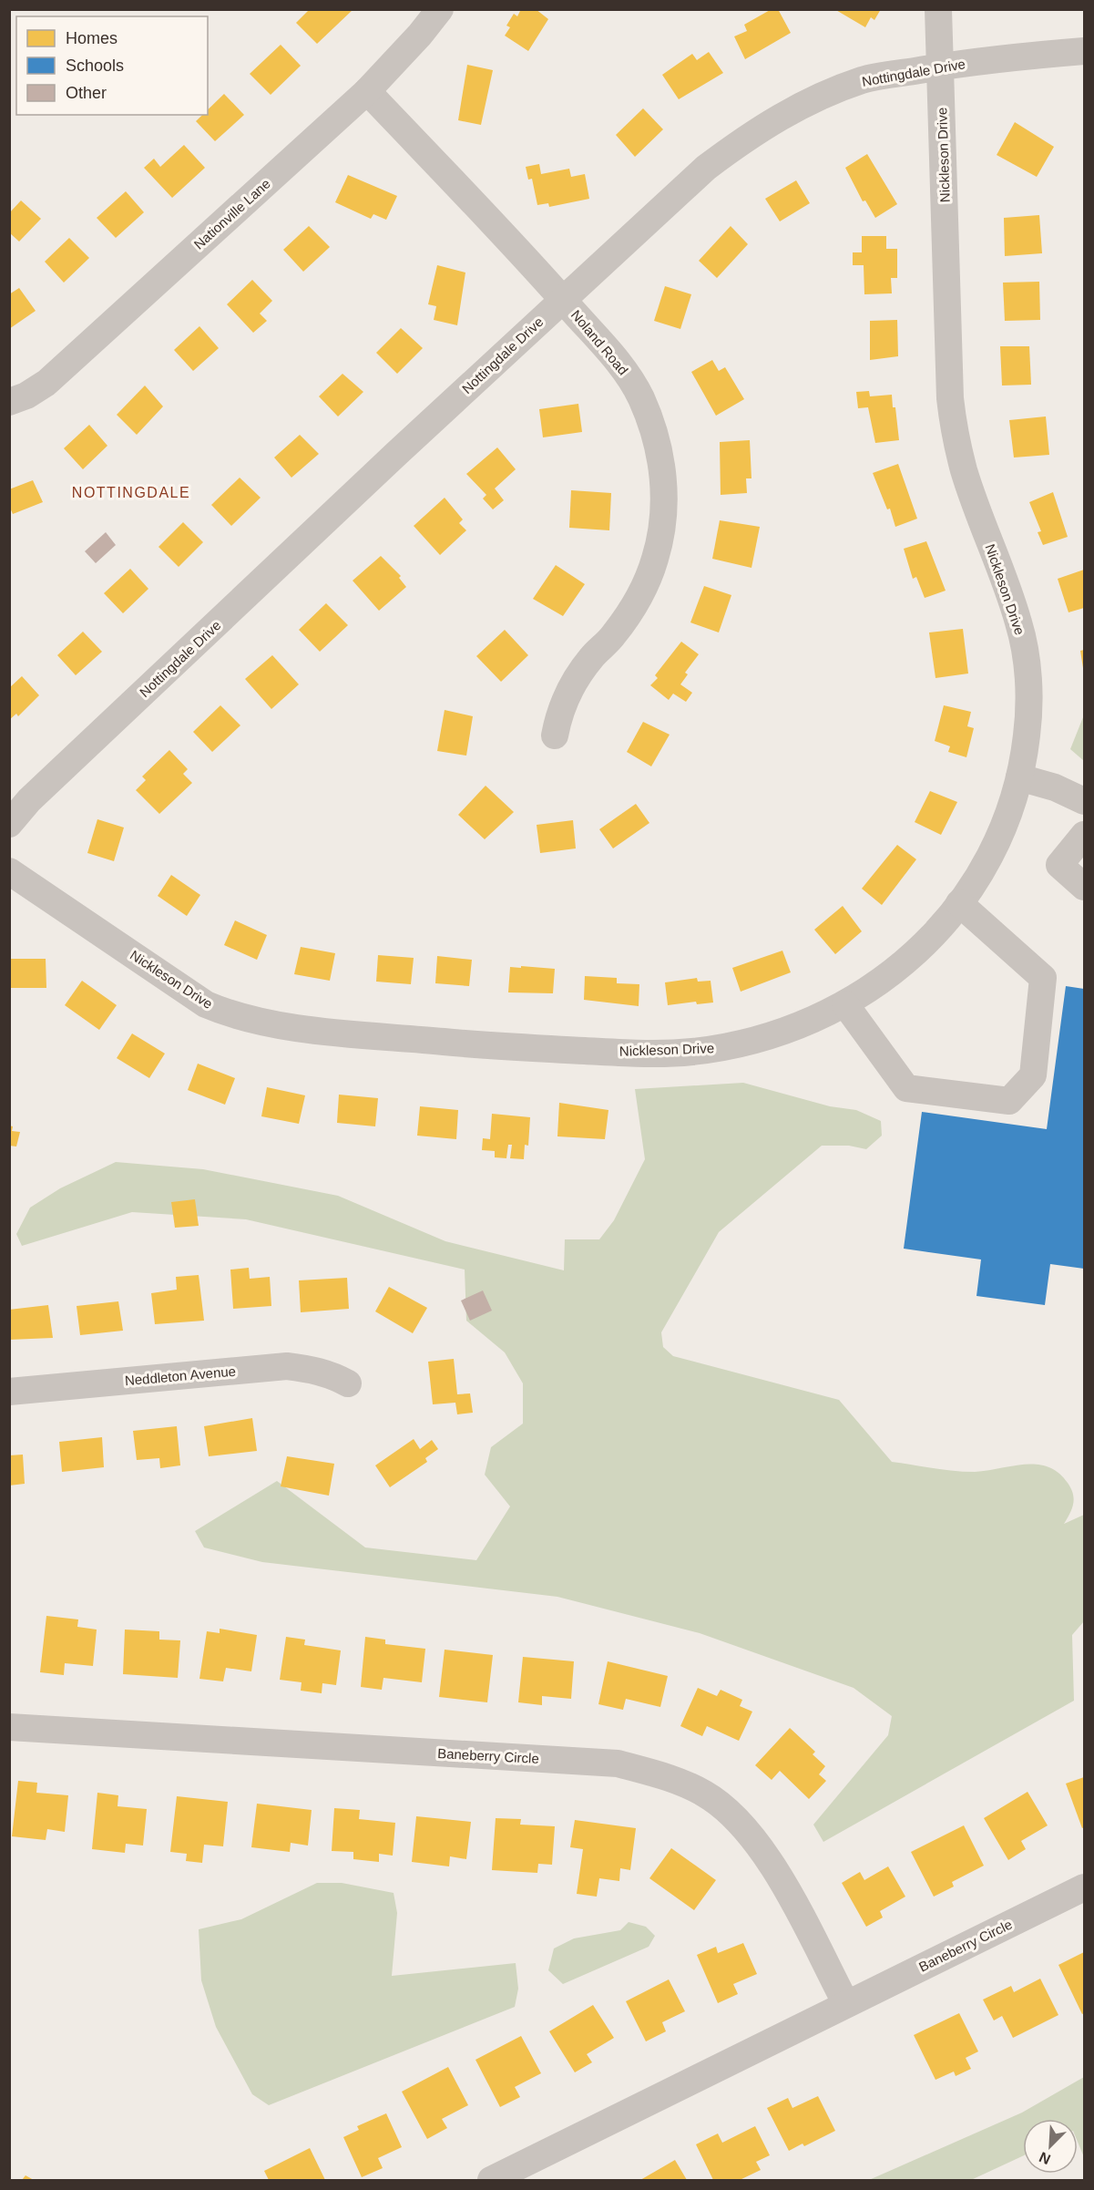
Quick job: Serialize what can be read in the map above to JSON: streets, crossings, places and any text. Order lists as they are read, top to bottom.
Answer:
{
  "streets": {
    "street": [
      "Nottingdale Drive",
      "Nickleson Drive",
      "Nationville Lane",
      "Noland Road",
      "Neddleton Avenue",
      "Baneberry Circle"
    ]
  },
  "crossings": [
    ["Nottingdale Drive", "Nickleson Drive"],
    ["Nottingdale Drive", "Noland Road"],
    ["Nationville Lane", "Noland Road"]
  ],
  "districts": ["NOTTINGDALE"],
  "legend": ["Homes", "Schools", "Other"],
  "north": "bottom left"
}
